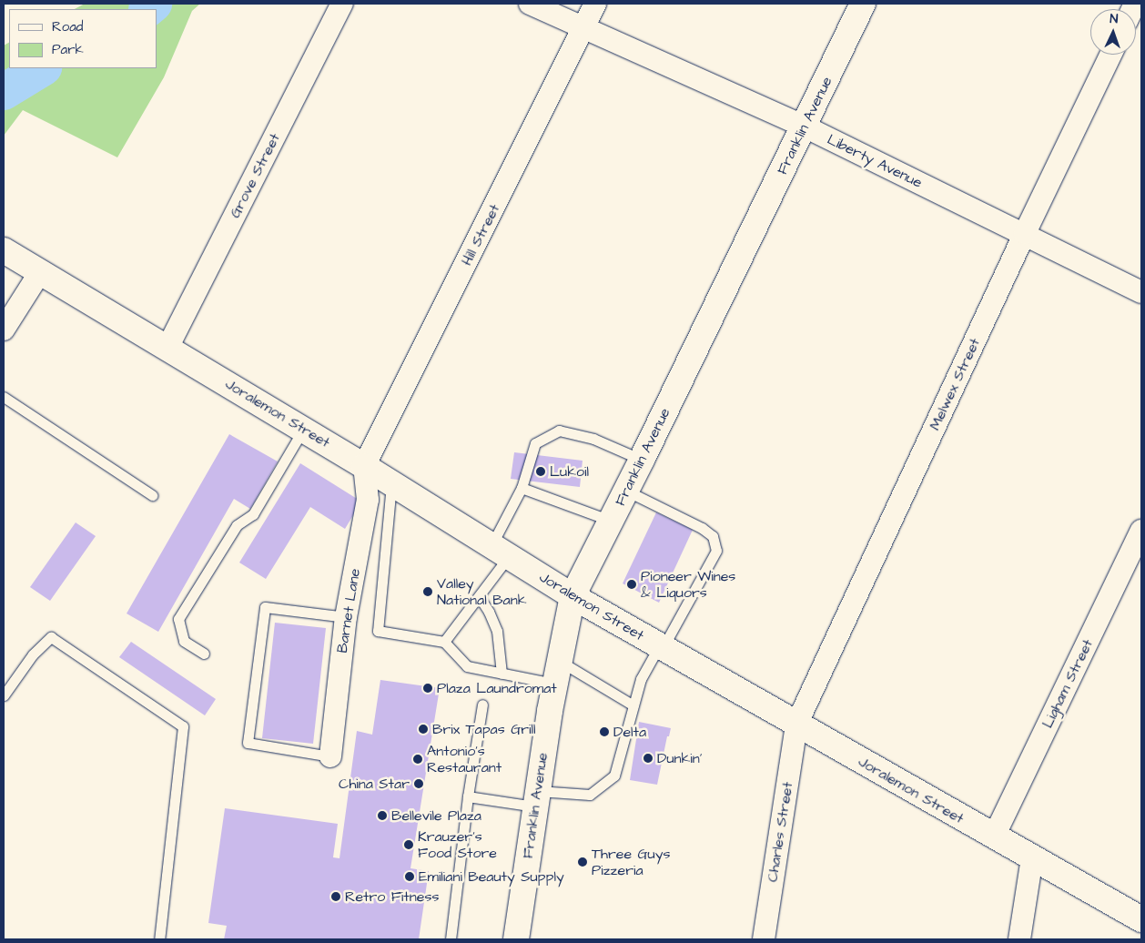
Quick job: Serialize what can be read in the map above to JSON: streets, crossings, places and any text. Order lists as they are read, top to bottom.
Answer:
{
  "streets": {
    "street": [
      "Franklin Avenue",
      "Liberty Avenue",
      "Grove Street",
      "Hill Street",
      "Melwex Street",
      "Joralemon Street",
      "Barnet Lane",
      "Ligham Street",
      "Charles Street"
    ]
  },
  "crossings": [
    ["Franklin Avenue", "Liberty Avenue"],
    ["Franklin Avenue", "Joralemon Street"],
    ["Liberty Avenue", "Hill Street"],
    ["Liberty Avenue", "Melwex Street"],
    ["Grove Street", "Joralemon Street"],
    ["Hill Street", "Joralemon Street"],
    ["Hill Street", "Barnet Lane"],
    ["Melwex Street", "Joralemon Street"],
    ["Melwex Street", "Charles Street"],
    ["Joralemon Street", "Barnet Lane"],
    ["Joralemon Street", "Ligham Street"],
    ["Joralemon Street", "Charles Street"]
  ],
  "places": [
    "Lukoil",
    "Pioneer Wines & Liquors",
    "Valley National Bank",
    "Plaza Laundromat",
    "Brix Tapas Grill",
    "Delta",
    "Dunkin'",
    "Antonio's Restaurant",
    "China Star",
    "Bellevile Plaza",
    "Krauzer's Food Store",
    "Three Guys Pizzeria",
    "Emiliani Beauty Supply",
    "Retro Fitness"
  ],
  "legend": ["Road", "Park"],
  "north": "top"
}
